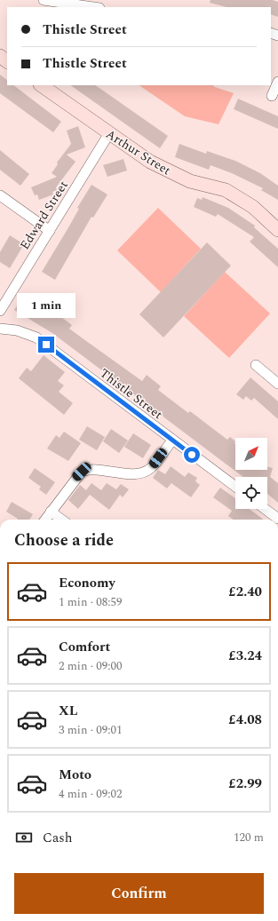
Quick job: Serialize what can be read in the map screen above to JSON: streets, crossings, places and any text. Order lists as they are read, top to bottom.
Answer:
{
  "streets": {
    "street": ["Arthur Street", "Edward Street", "Thistle Street"]
  },
  "crossings": [
    ["Arthur Street", "Edward Street"]
  ],
  "north": "top right",
  "page": {
    "banner": ["Thistle Street", "Thistle Street"],
    "bubble": "1 min",
    "heading": "Choose a ride",
    "list": [
      {
        "name": "Economy",
        "note": "1 min · 08:59",
        "value": "£2.40"
      },
      {
        "name": "Comfort",
        "note": "2 min · 09:00",
        "value": "£3.24"
      },
      {
        "name": "XL",
        "note": "3 min · 09:01",
        "value": "£4.08"
      },
      {
        "name": "Moto",
        "note": "4 min · 09:02",
        "value": "£2.99"
      }
    ],
    "pay": ["Cash", "120 m"],
    "buttons": "Confirm"
  }
}
